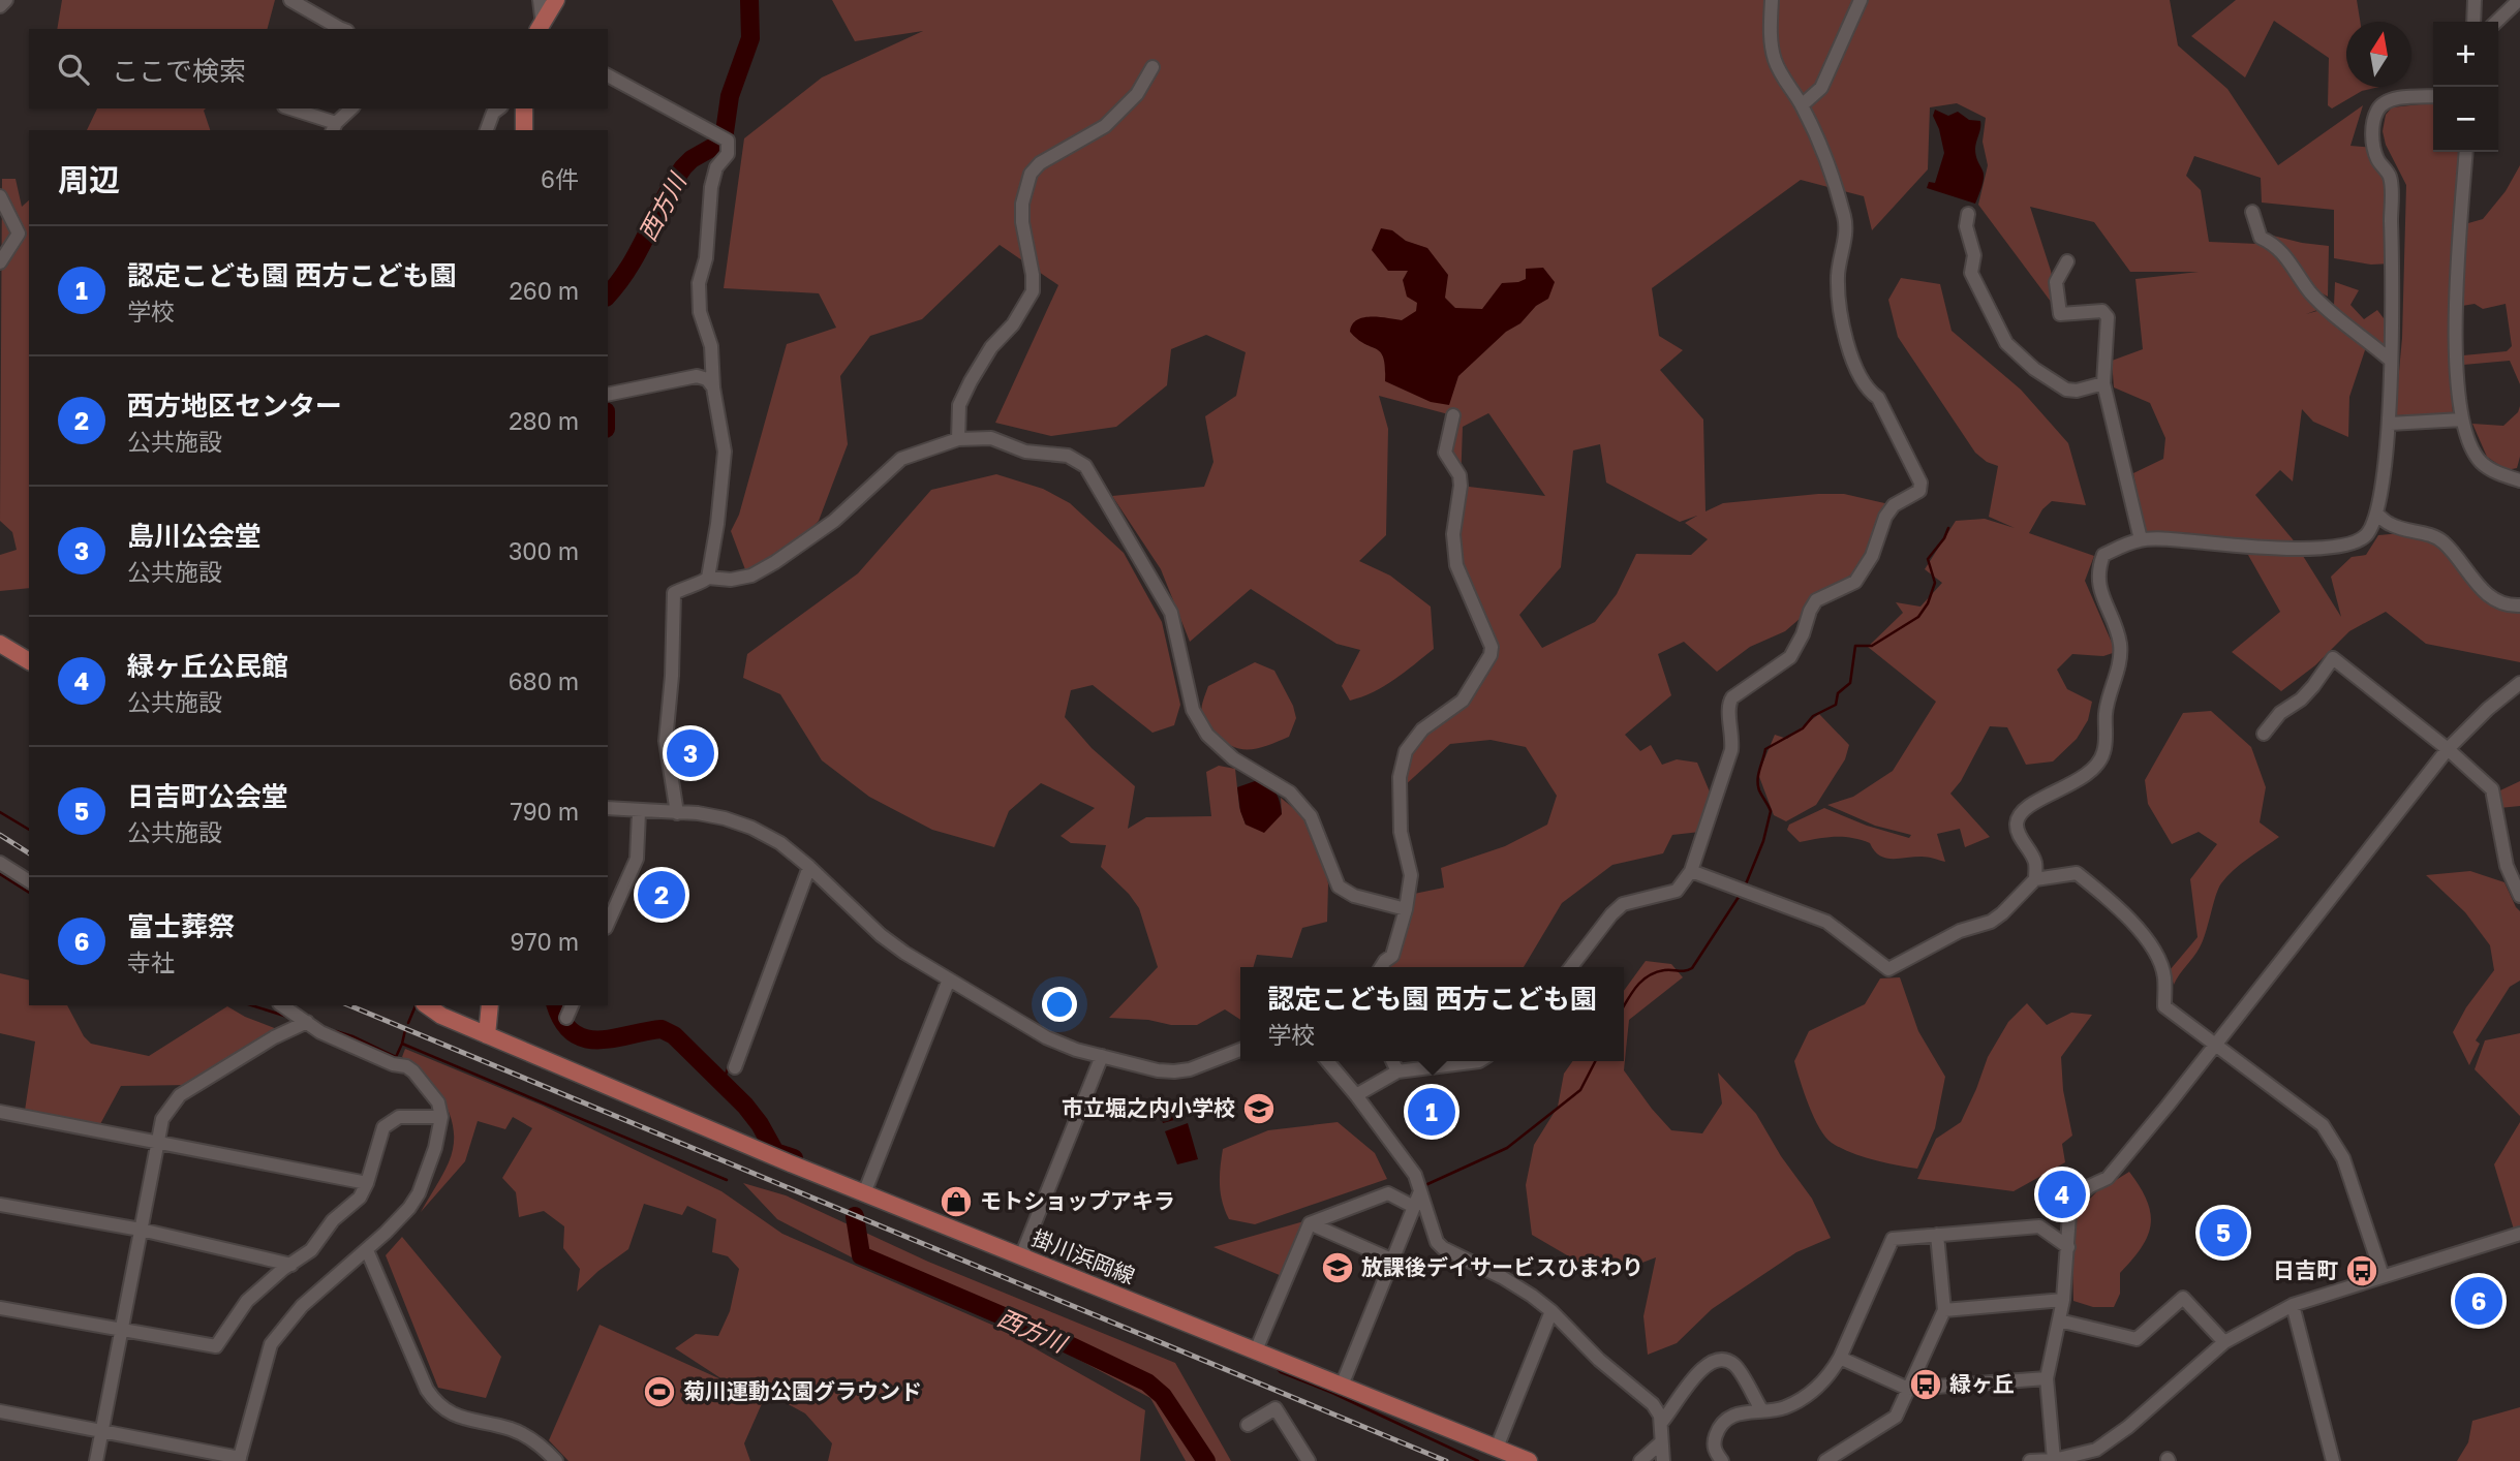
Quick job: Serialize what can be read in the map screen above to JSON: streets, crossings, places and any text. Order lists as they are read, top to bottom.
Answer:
{
  "streets": {
    "main road": ["掛川浜岡線"]
  },
  "water": ["西方川"],
  "places": {
    "school or university": ["市立堀之内小学校", "放課後デイサービスひまわり"],
    "shop": ["モトショップアキラ"],
    "bus stop": ["日吉町", "緑ヶ丘"],
    "sports": ["菊川運動公園グラウンド"]
  },
  "north": "top",
  "page": {
    "map_buttons": ["+", "−"],
    "search": "ここで検索",
    "heading": ["周辺", "6件"],
    "list": [
      {
        "mark": "1",
        "name": "認定こども園 西方こども園",
        "note": "学校",
        "value": "260 m"
      },
      {
        "mark": "2",
        "name": "西方地区センター",
        "note": "公共施設",
        "value": "280 m"
      },
      {
        "mark": "3",
        "name": "島川公会堂",
        "note": "公共施設",
        "value": "300 m"
      },
      {
        "mark": "4",
        "name": "緑ヶ丘公民館",
        "note": "公共施設",
        "value": "680 m"
      },
      {
        "mark": "5",
        "name": "日吉町公会堂",
        "note": "公共施設",
        "value": "790 m"
      },
      {
        "mark": "6",
        "name": "富士葬祭",
        "note": "寺社",
        "value": "970 m"
      }
    ],
    "pins": [
      "3",
      "2",
      "1",
      "4",
      "5",
      "6"
    ],
    "popup": ["認定こども園 西方こども園", "学校"]
  }
}
